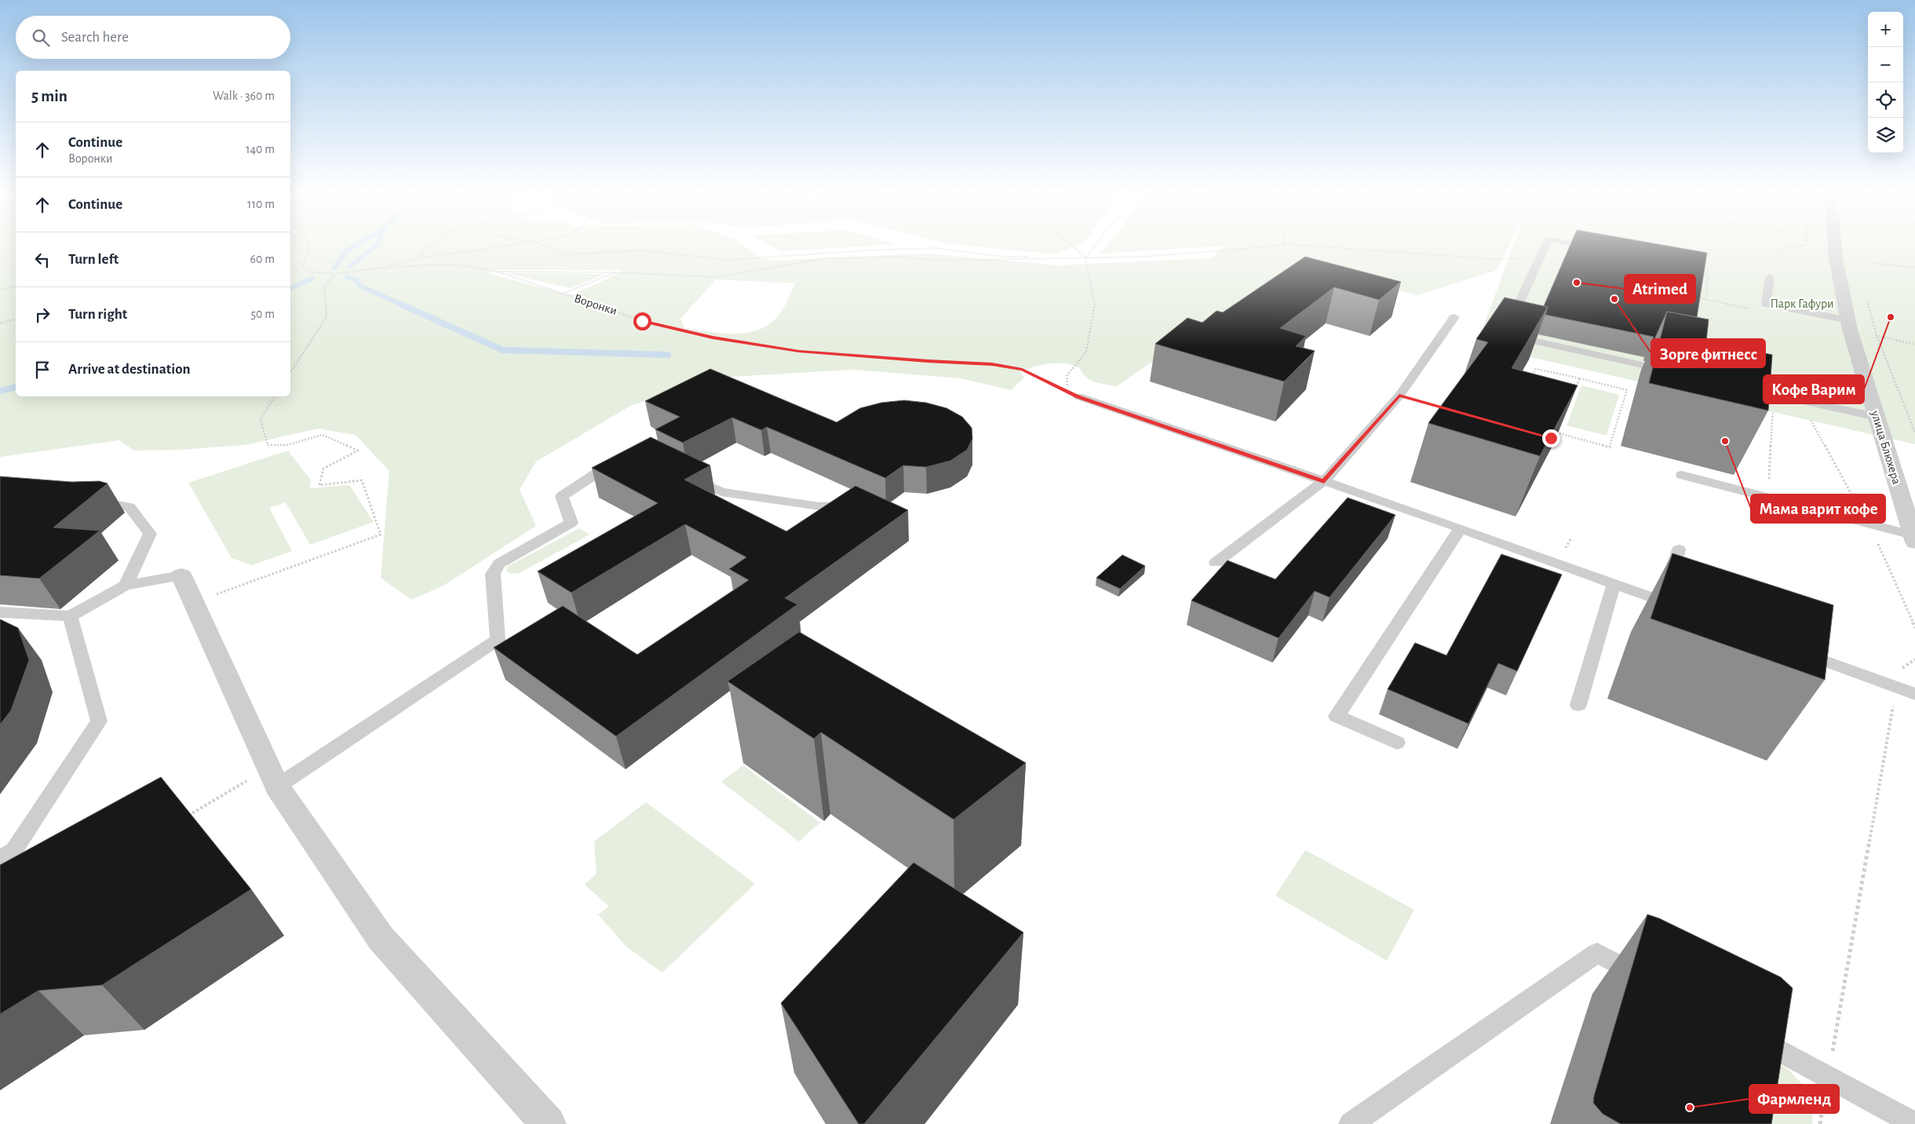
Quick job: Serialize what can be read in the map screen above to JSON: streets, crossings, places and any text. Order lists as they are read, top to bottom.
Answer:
{
  "streets": {
    "street": ["улица Блюхера"],
    "path": ["Воронки"]
  },
  "parks": ["Парк Гафури"],
  "places": [
    "Atrimed",
    "Зорге фитнесс",
    "Кофе Варим",
    "Мама варит кофе",
    "Фармленд"
  ],
  "page": {
    "map_buttons": ["+", "−"],
    "search": "Search here",
    "heading": ["5 min", "Walk · 360 m"],
    "list": [
      ["Continue", "Воронки", "140 m"],
      ["Continue", "110 m"],
      ["Turn left", "60 m"],
      ["Turn right", "50 m"],
      "Arrive at destination"
    ]
  }
}
